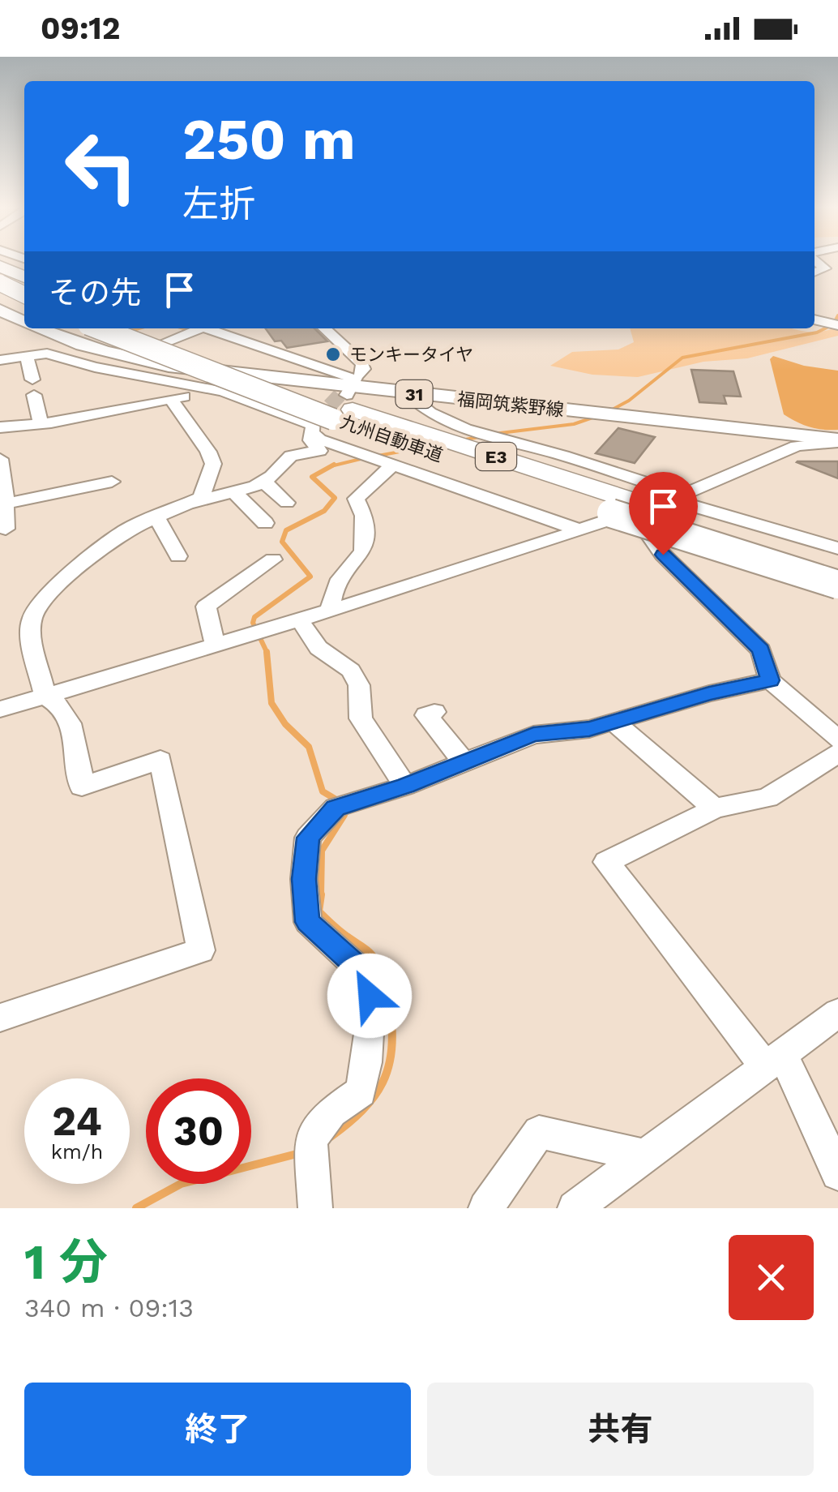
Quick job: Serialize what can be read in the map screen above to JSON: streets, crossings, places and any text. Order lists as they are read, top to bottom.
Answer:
{
  "streets": {
    "highway": ["九州自動車道", "E3"],
    "main road": ["31", "福岡筑紫野線"]
  },
  "crossings": [
    ["福岡筑紫野線", "九州自動車道"]
  ],
  "places": ["モンキータイヤ"],
  "page": {
    "status": "09:12",
    "turn": ["250 m", "左折"],
    "then": "その先",
    "speed": "24 km/h",
    "limit": "30",
    "heading": ["1 分", "340 m · 09:13"],
    "buttons": ["終了", "共有"]
  }
}
